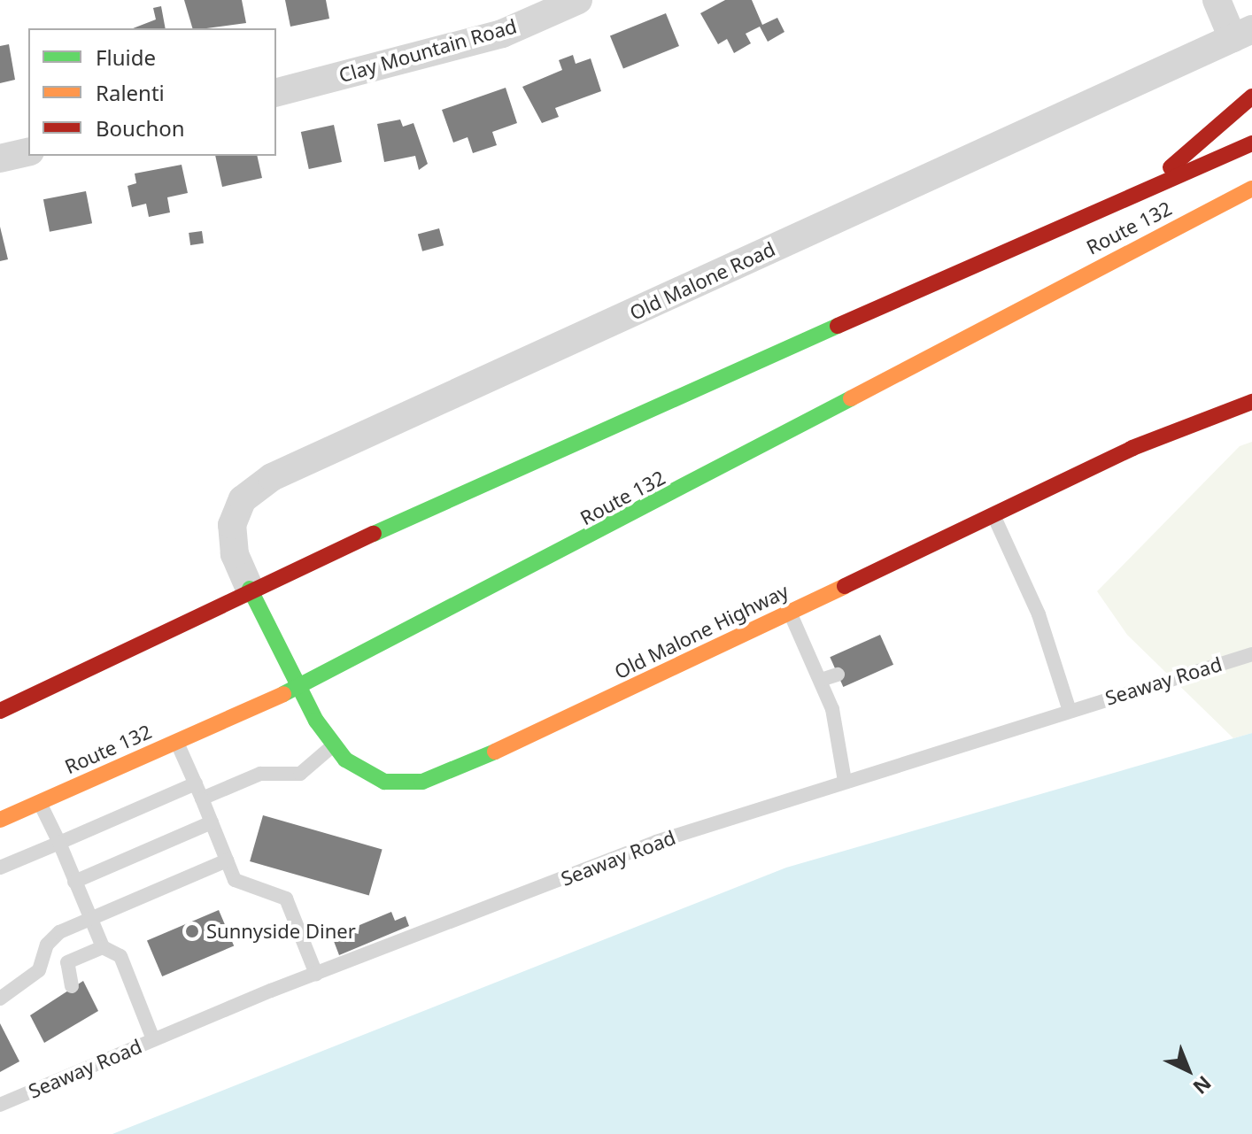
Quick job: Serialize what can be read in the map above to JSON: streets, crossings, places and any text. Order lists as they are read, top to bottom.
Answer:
{
  "streets": {
    "main road": ["Route 132", "Old Malone Highway"],
    "street": ["Clay Mountain Road", "Old Malone Road"],
    "lane": ["Seaway Road"]
  },
  "crossings": [
    ["Route 132", "Old Malone Road"],
    ["Route 132", "Old Malone Highway"],
    ["Old Malone Road", "Old Malone Highway"]
  ],
  "places": ["Sunnyside Diner"],
  "legend": ["Fluide", "Ralenti", "Bouchon"],
  "north": "bottom right"
}
